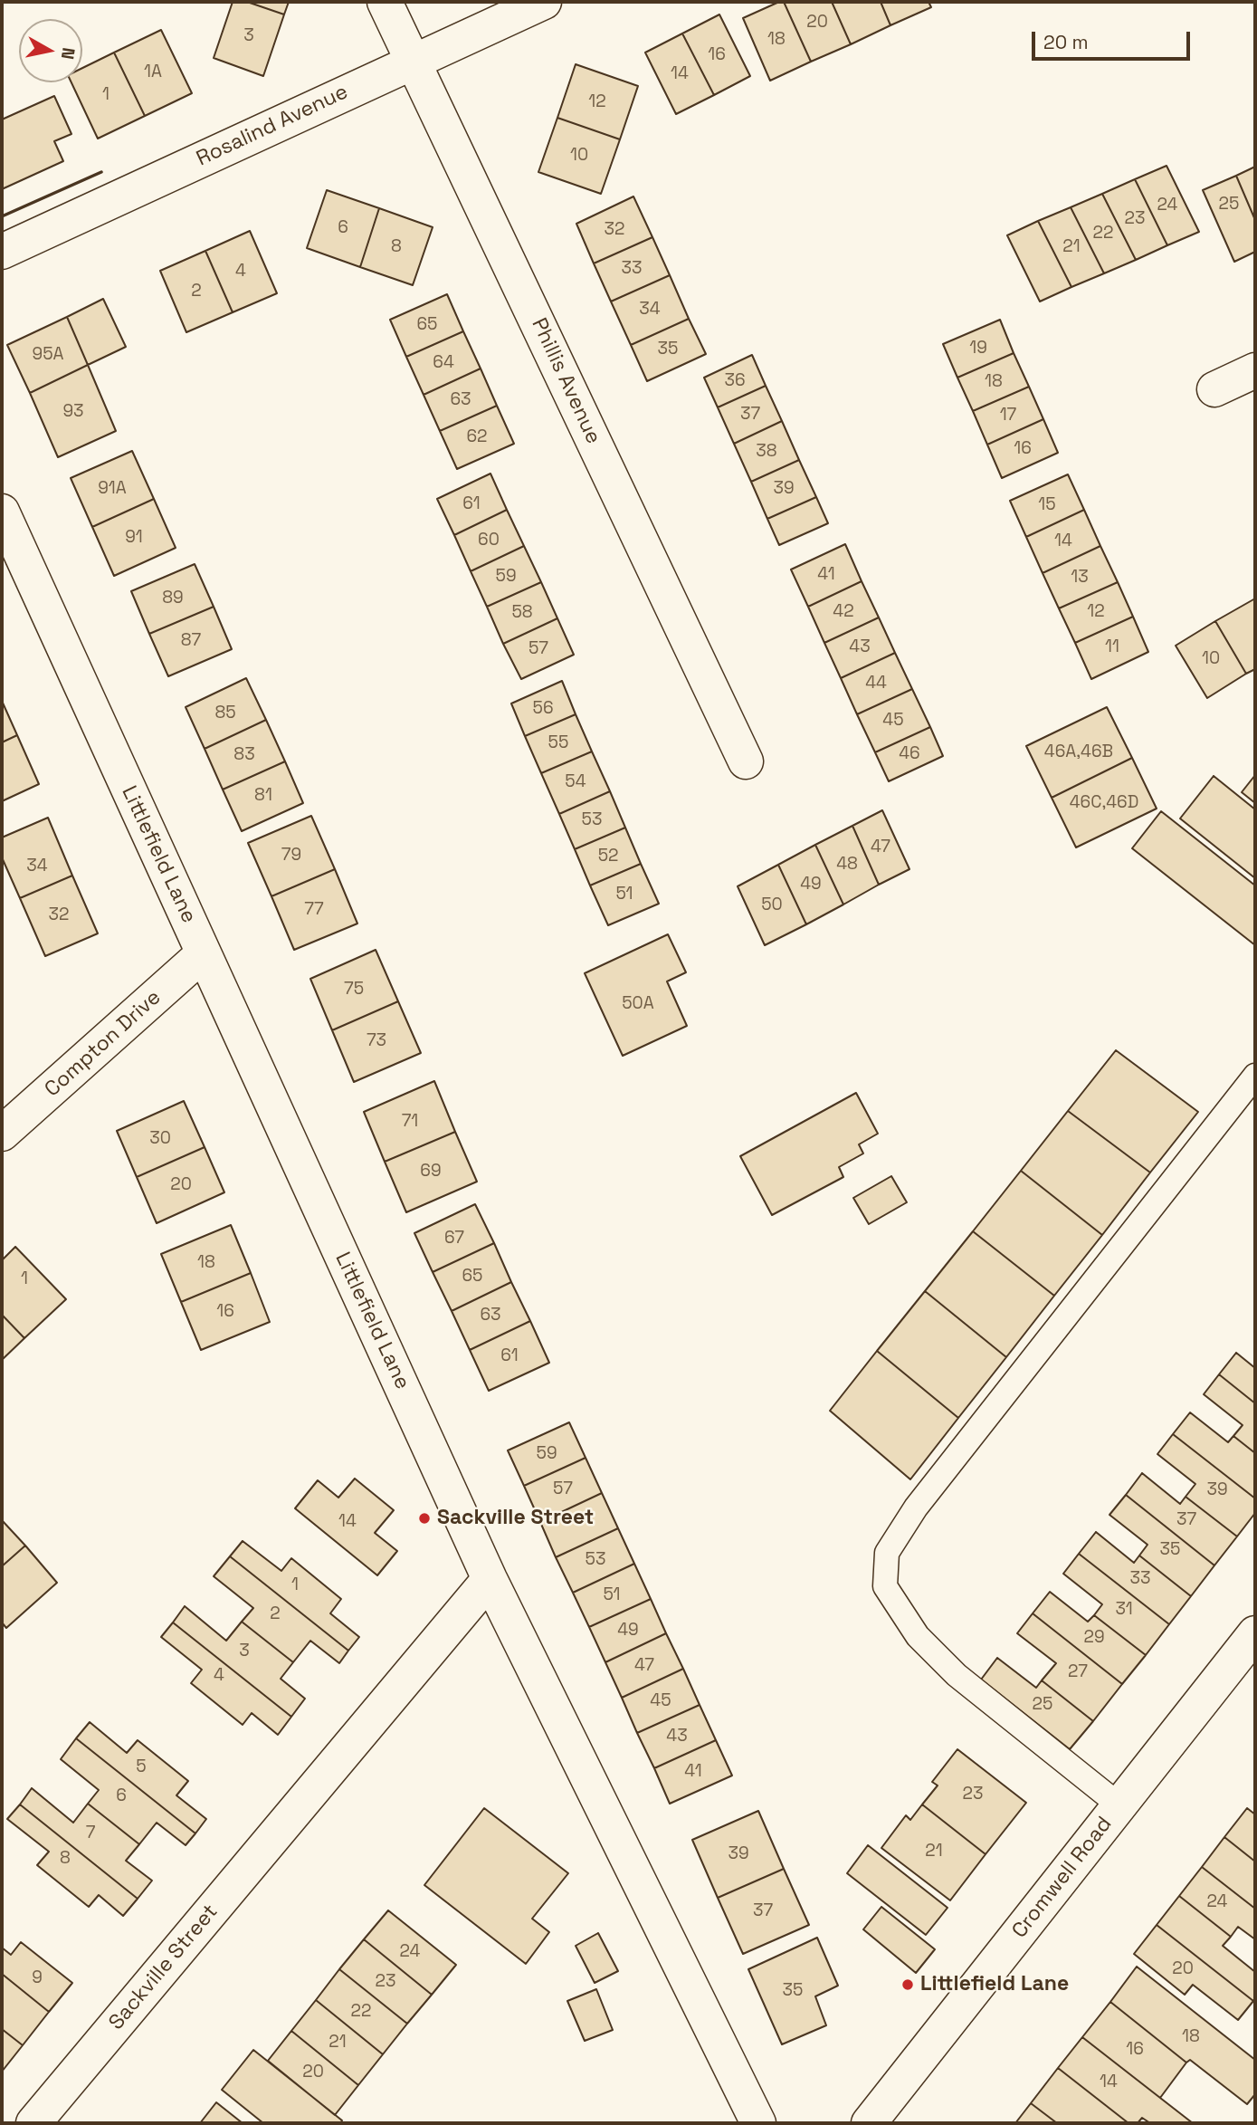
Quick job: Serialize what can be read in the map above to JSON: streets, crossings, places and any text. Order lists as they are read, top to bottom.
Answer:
{
  "streets": {
    "street": [
      "Rosalind Avenue",
      "Phillis Avenue",
      "Littlefield Lane",
      "Compton Drive",
      "Cromwell Road",
      "Sackville Street"
    ]
  },
  "crossings": [
    ["Rosalind Avenue", "Phillis Avenue"],
    ["Littlefield Lane", "Compton Drive"],
    ["Littlefield Lane", "Sackville Street"]
  ],
  "places": ["Sackville Street", "Littlefield Lane"],
  "house_numbers": [
    "20",
    "3",
    "18",
    "16",
    "1A",
    "14",
    "1",
    "12",
    "10",
    "25",
    "24",
    "23",
    "6",
    "32",
    "22",
    "8",
    "21",
    "33",
    "4",
    "2",
    "34",
    "65",
    "19",
    "35",
    "95A",
    "64",
    "36",
    "18",
    "63",
    "93",
    "37",
    "17",
    "62",
    "16",
    "38",
    "91A",
    "39",
    "61",
    "15",
    "91",
    "60",
    "14",
    "41",
    "59",
    "13",
    "89",
    "42",
    "12",
    "58",
    "87",
    "43",
    "11",
    "57",
    "10",
    "44",
    "56",
    "85",
    "45",
    "55",
    "46A,46B",
    "46",
    "83",
    "54",
    "81",
    "46C,46D",
    "53",
    "47",
    "79",
    "52",
    "48",
    "34",
    "49",
    "51",
    "50",
    "77",
    "32",
    "75",
    "50A",
    "73",
    "71",
    "30",
    "69",
    "20",
    "67",
    "18",
    "65",
    "1",
    "16",
    "63",
    "61",
    "59",
    "57",
    "39",
    "37",
    "14",
    "35",
    "53",
    "33",
    "1",
    "51",
    "31",
    "2",
    "49",
    "29",
    "3",
    "47",
    "27",
    "4",
    "45",
    "25",
    "43",
    "5",
    "41",
    "23",
    "6",
    "7",
    "21",
    "39",
    "8",
    "24",
    "37",
    "24",
    "20",
    "9",
    "23",
    "35",
    "22",
    "18",
    "21",
    "16",
    "20",
    "14"
  ],
  "scale_bar": "20 m",
  "north": "right"
}
